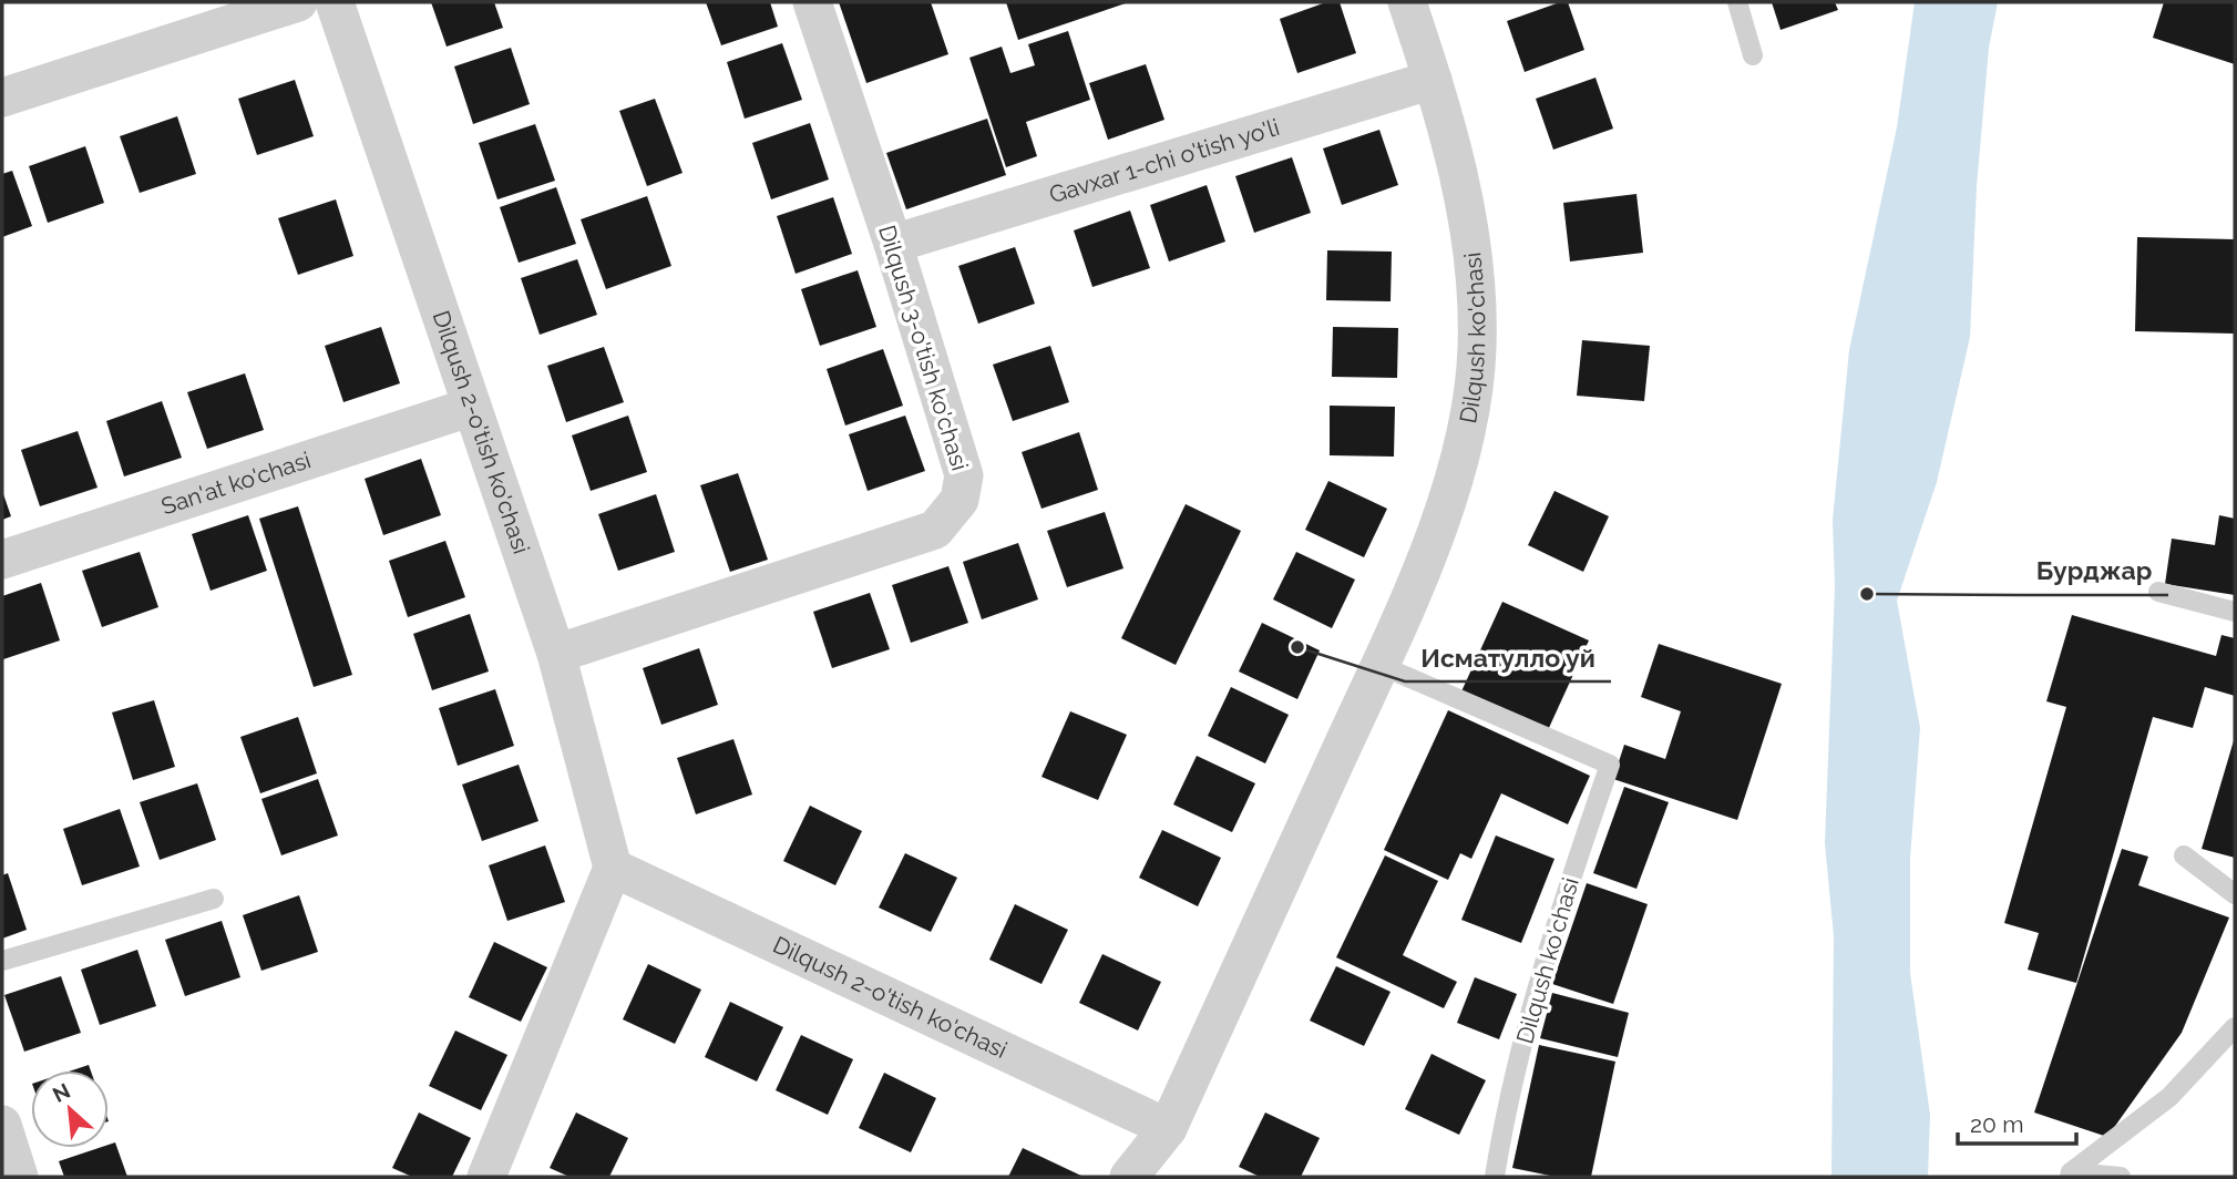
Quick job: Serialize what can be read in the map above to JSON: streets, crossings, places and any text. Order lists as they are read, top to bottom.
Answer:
{
  "streets": {
    "street": [
      "Gavxar 1-chi o'tish yo'li",
      "Dilqush ko'chasi",
      "Dilqush 3-o'tish ko'chasi",
      "Dilqush 2-o'tish ko'chasi",
      "San'at ko'chasi"
    ]
  },
  "crossings": [
    ["Gavxar 1-chi o'tish yo'li", "Dilqush ko'chasi"],
    ["Gavxar 1-chi o'tish yo'li", "Dilqush 3-o'tish ko'chasi"],
    ["Dilqush ko'chasi", "Dilqush 2-o'tish ko'chasi"],
    ["Dilqush 3-o'tish ko'chasi", "Dilqush 2-o'tish ko'chasi"],
    ["Dilqush 2-o'tish ko'chasi", "San'at ko'chasi"]
  ],
  "places": ["Бурджар", "Исматулло уй"],
  "scale_bar": "20 m",
  "north": "top left"
}
